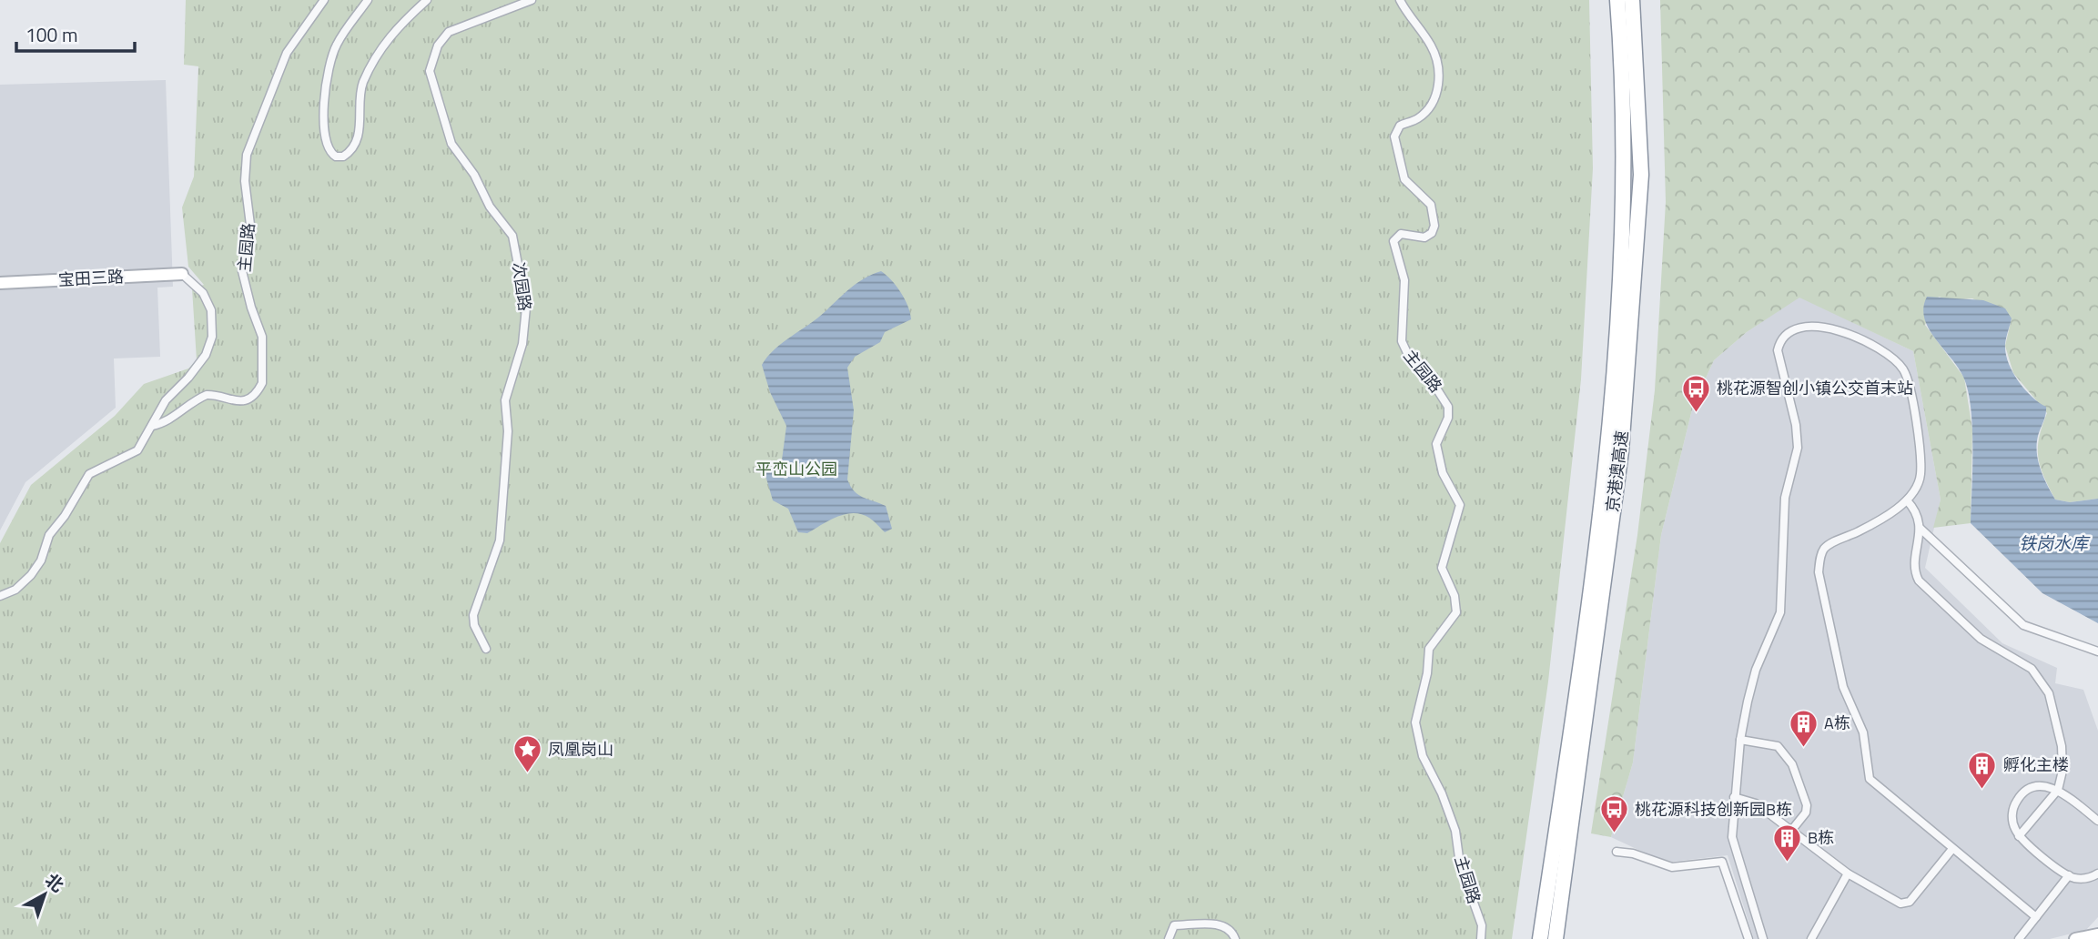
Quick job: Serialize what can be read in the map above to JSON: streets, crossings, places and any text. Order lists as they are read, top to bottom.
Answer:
{
  "streets": {
    "highway": ["京港澳高速"],
    "street": ["主园路", "宝田三路", "次园路"]
  },
  "crossings": [
    ["主园路", "宝田三路"]
  ],
  "water": ["铁岗水库"],
  "parks": ["平峦山公园"],
  "places": {
    "bus stop": ["桃花源智创小镇公交首末站", "桃花源科技创新园B栋"],
    "building": ["A栋", "孵化主楼", "B栋"],
    "place": ["凤凰岗山"]
  },
  "scale_bar": "100 m",
  "north": "top right"
}
